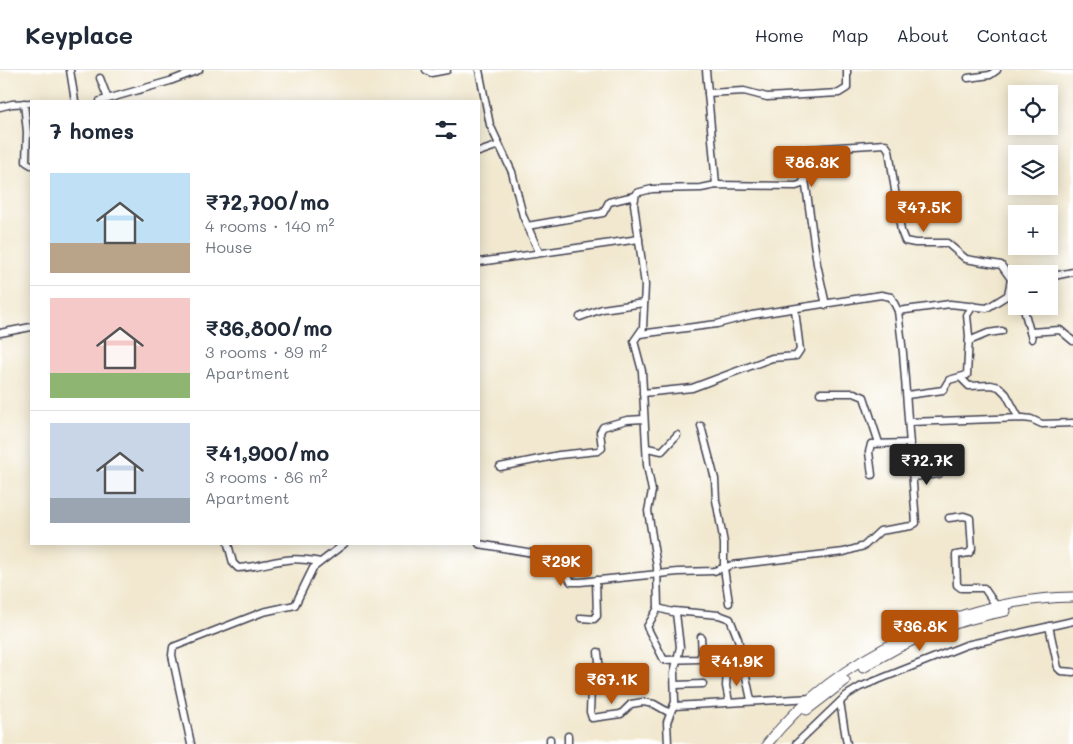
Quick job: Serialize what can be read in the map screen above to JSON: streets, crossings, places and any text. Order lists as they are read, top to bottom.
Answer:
{
  "page": {
    "header": "Keyplace",
    "nav": [
      "Home",
      "Map",
      "About",
      "Contact"
    ],
    "map_buttons": ["+", "−"],
    "heading": "7 homes",
    "price": [
      "₹86.3K",
      "₹47.5K",
      "₹72.7K",
      "₹29K",
      "₹36.8K",
      "₹41.9K",
      "₹67.1K"
    ],
    "list": [
      {
        "name": "₹72,700/mo",
        "note": "4 rooms · 140 m² · House"
      },
      {
        "name": "₹36,800/mo",
        "note": "3 rooms · 89 m² · Apartment"
      },
      {
        "name": "₹41,900/mo",
        "note": "3 rooms · 86 m² · Apartment"
      }
    ]
  }
}
